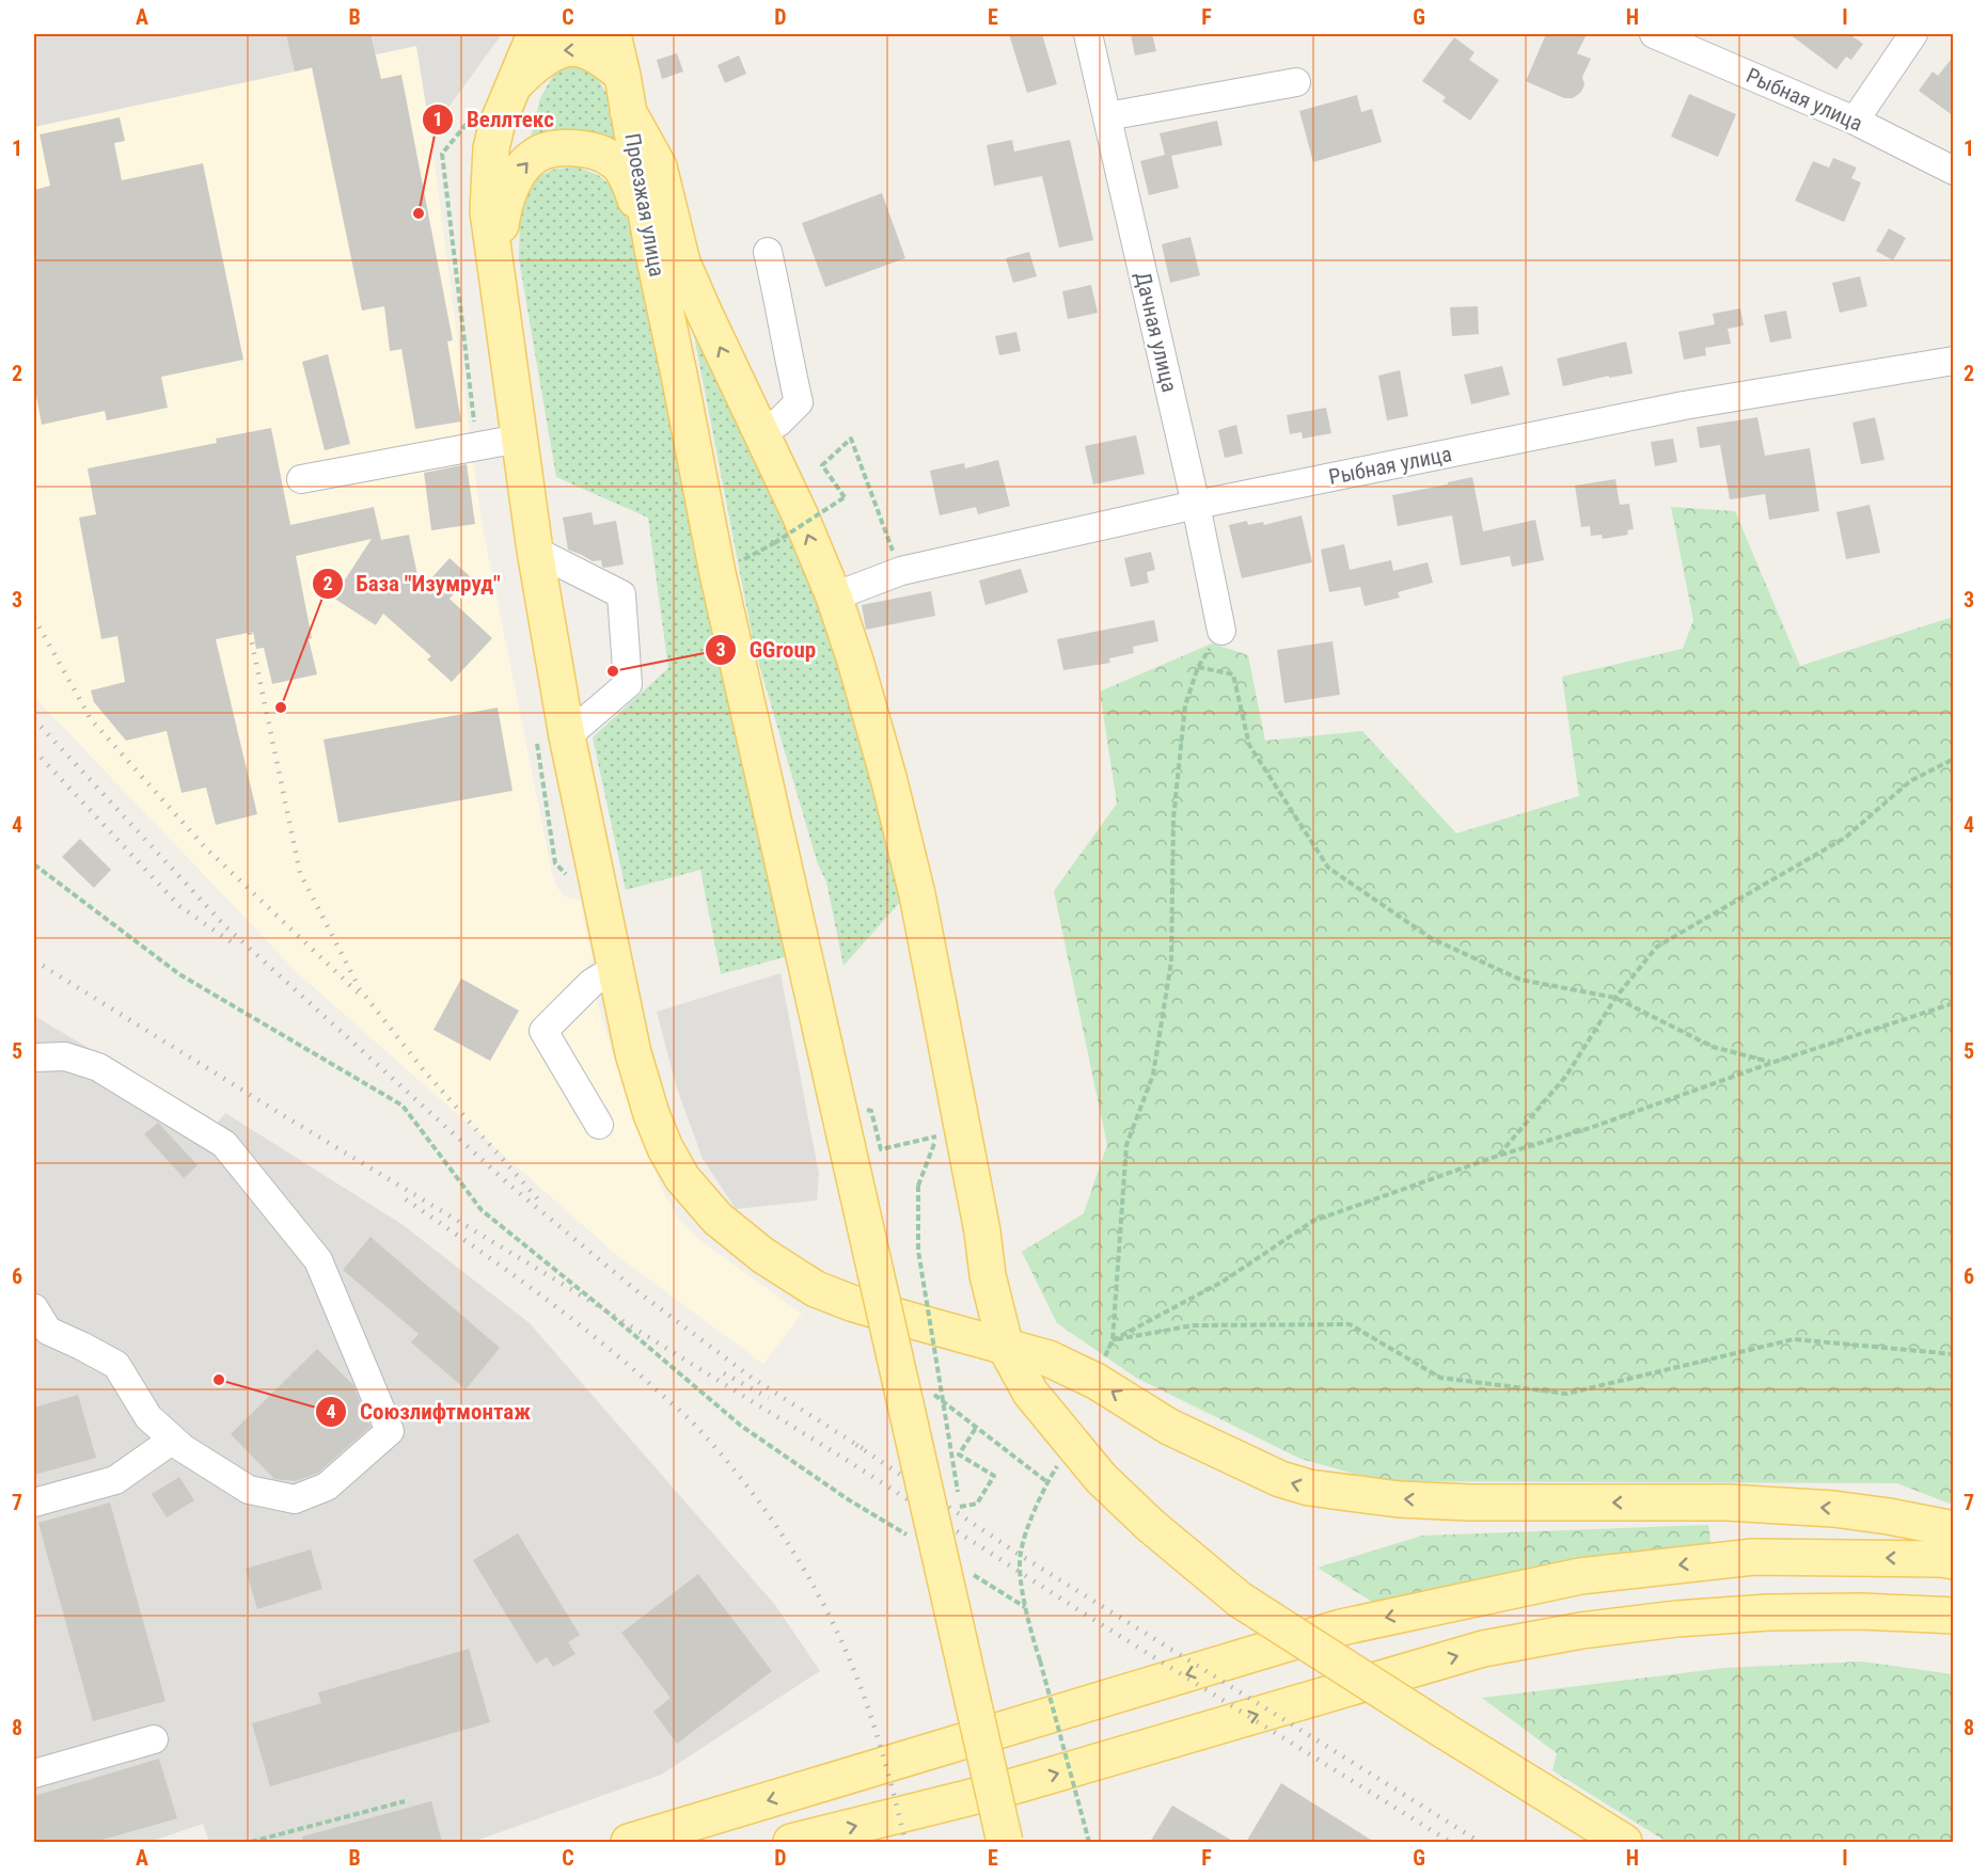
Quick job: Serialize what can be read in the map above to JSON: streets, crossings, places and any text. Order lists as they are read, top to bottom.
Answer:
{
  "streets": {
    "main road": ["Проезжая улица"],
    "street": ["Рыбная улица", "Дачная улица"]
  },
  "crossings": [
    ["Рыбная улица", "Дачная улица"]
  ],
  "places": [
    "Веллтекс",
    "GGroup",
    "База \"Изумруд\"",
    "Союзлифтмонтаж"
  ],
  "grid": {
    "columns": [
      "A",
      "B",
      "C",
      "D",
      "E",
      "F",
      "G",
      "H",
      "I"
    ],
    "rows": [
      "1",
      "2",
      "3",
      "4",
      "5",
      "6",
      "7",
      "8"
    ]
  }
}
